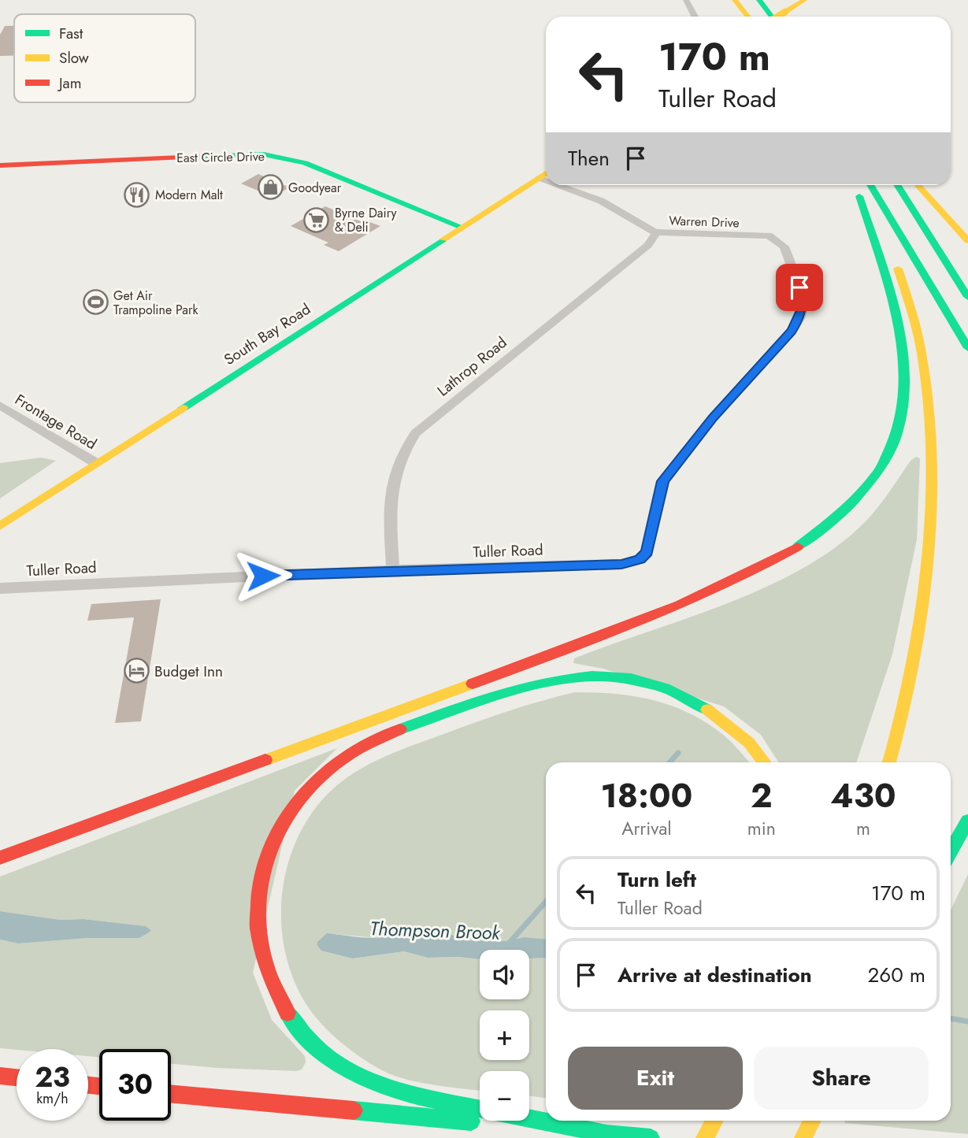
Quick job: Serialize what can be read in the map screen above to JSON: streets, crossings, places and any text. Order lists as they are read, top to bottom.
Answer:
{
  "streets": {
    "main road": ["East Circle Drive", "South Bay Road"],
    "street": [
      "Warren Drive",
      "Lathrop Road",
      "Frontage Road",
      "Tuller Road"
    ]
  },
  "crossings": [
    ["East Circle Drive", "South Bay Road"],
    ["Warren Drive", "South Bay Road"],
    ["Warren Drive", "Lathrop Road"],
    ["Warren Drive", "Tuller Road"],
    ["South Bay Road", "Frontage Road"],
    ["Lathrop Road", "Tuller Road"]
  ],
  "water": ["Thompson Brook"],
  "places": {
    "shop": ["Goodyear"],
    "restaurant": ["Modern Malt"],
    "supermarket": ["Byrne Dairy & Deli"],
    "sports": ["Get Air Trampoline Park"],
    "hotel": ["Budget Inn"]
  },
  "legend": ["Fast", "Slow", "Jam"],
  "page": {
    "turn": ["170 m", "Tuller Road"],
    "then": "Then",
    "eta": [
      "18:00",
      "Arrival",
      "2",
      "min",
      "430",
      "m"
    ],
    "list": [
      {
        "name": "Turn left",
        "note": "Tuller Road",
        "value": "170 m"
      },
      {
        "name": "Arrive at destination",
        "value": "260 m"
      }
    ],
    "map_buttons": ["+", "−"],
    "buttons": ["Exit", "Share"],
    "speed": "23 km/h",
    "limit": "30"
  }
}
